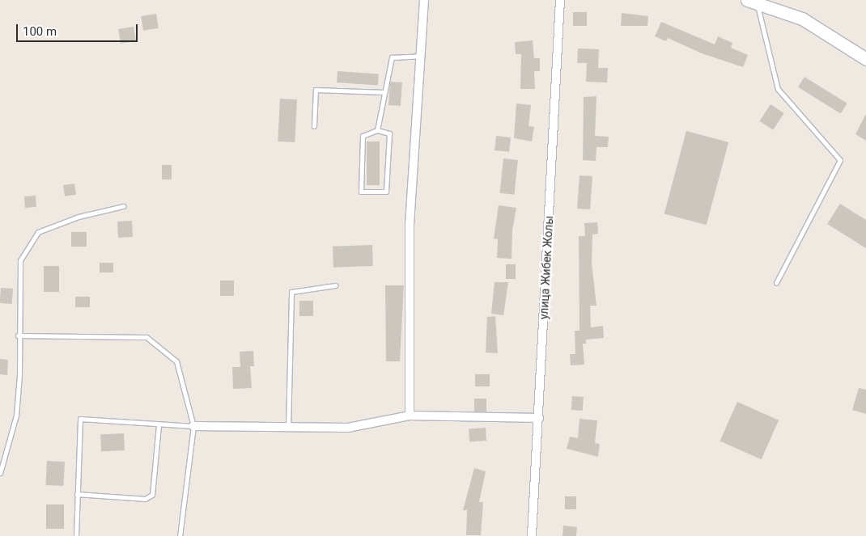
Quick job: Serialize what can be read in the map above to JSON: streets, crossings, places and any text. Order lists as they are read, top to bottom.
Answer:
{
  "streets": {
    "street": ["улица Жибек Жолы"]
  },
  "scale_bar": "100 m"
}
